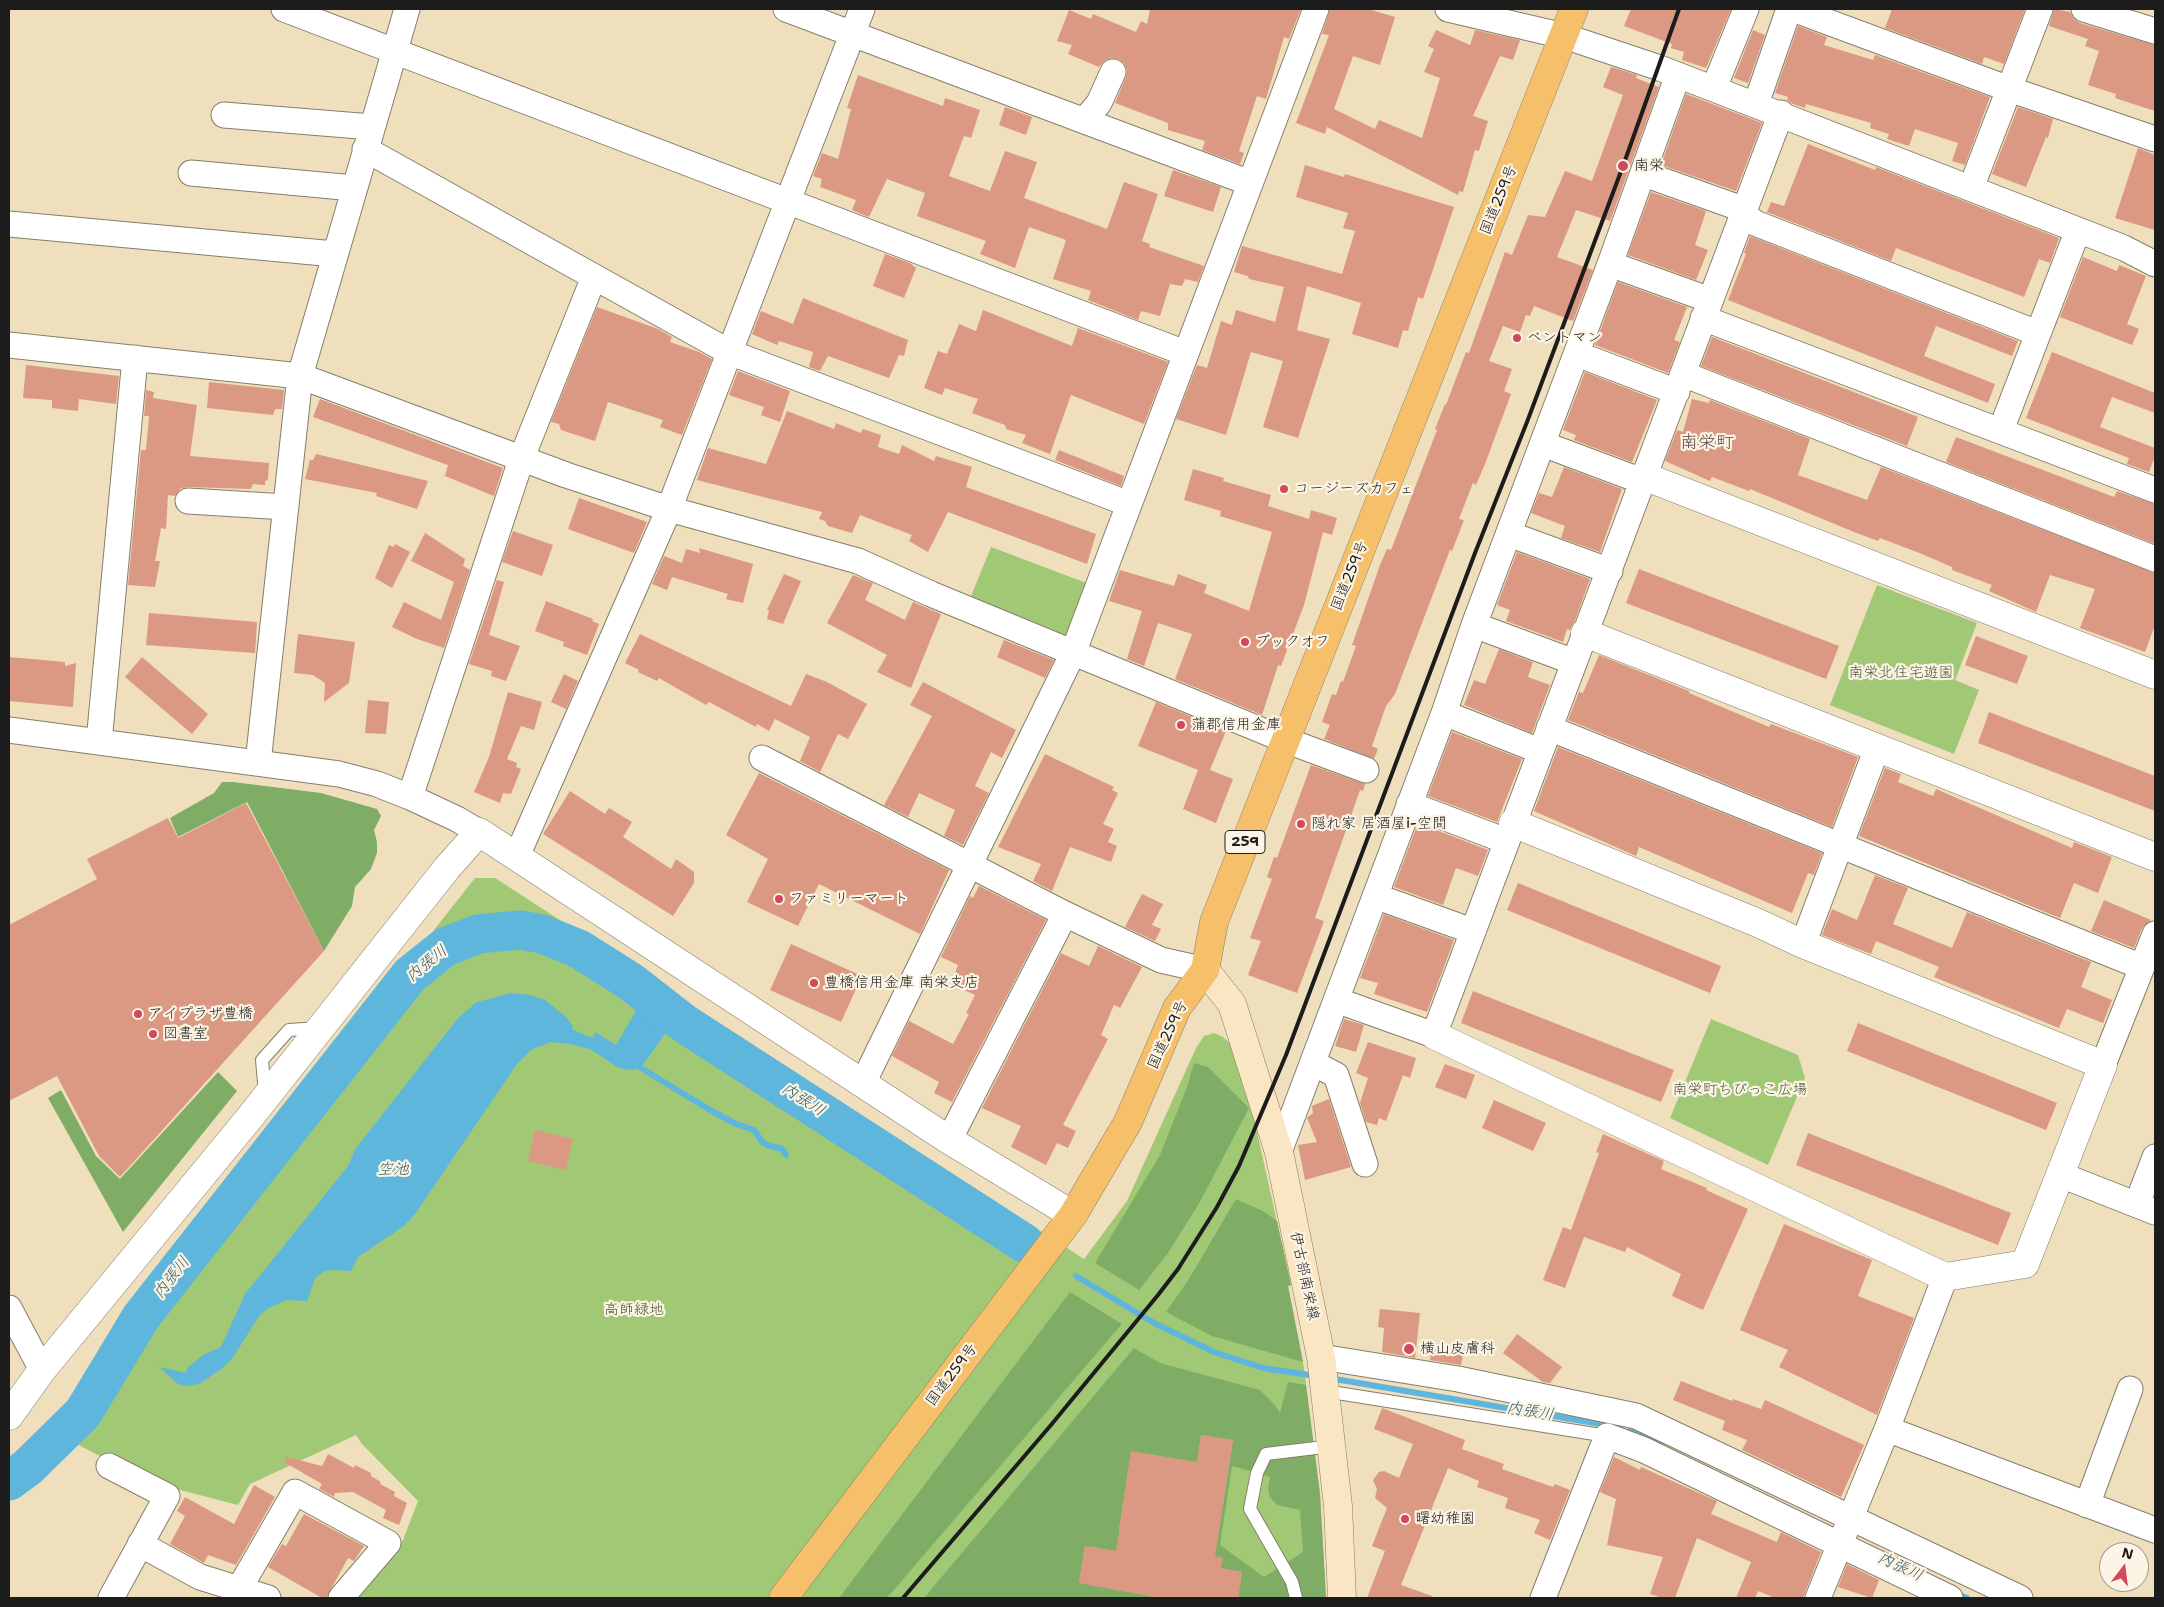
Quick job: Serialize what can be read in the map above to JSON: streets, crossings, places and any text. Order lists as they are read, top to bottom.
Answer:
{
  "streets": {
    "highway": ["国道259号", "259"],
    "main road": ["伊古部南栄線"]
  },
  "crossings": [
    ["国道259号", "伊古部南栄線"]
  ],
  "districts": ["南栄町"],
  "water": ["内張川", "空池"],
  "parks": ["南栄北住宅遊園", "南栄町ちびっこ広場", "高師緑地"],
  "places": [
    "南栄",
    "ベントマン",
    "コージーズカフェ",
    "ブックオフ",
    "蒲郡信用金庫",
    "隠れ家 居酒屋i-空間",
    "ファミリーマート",
    "豊橋信用金庫 南栄支店",
    "アイプラザ豊橋",
    "図書室",
    "横山皮膚科",
    "曙幼稚園"
  ],
  "north": "top"
}
